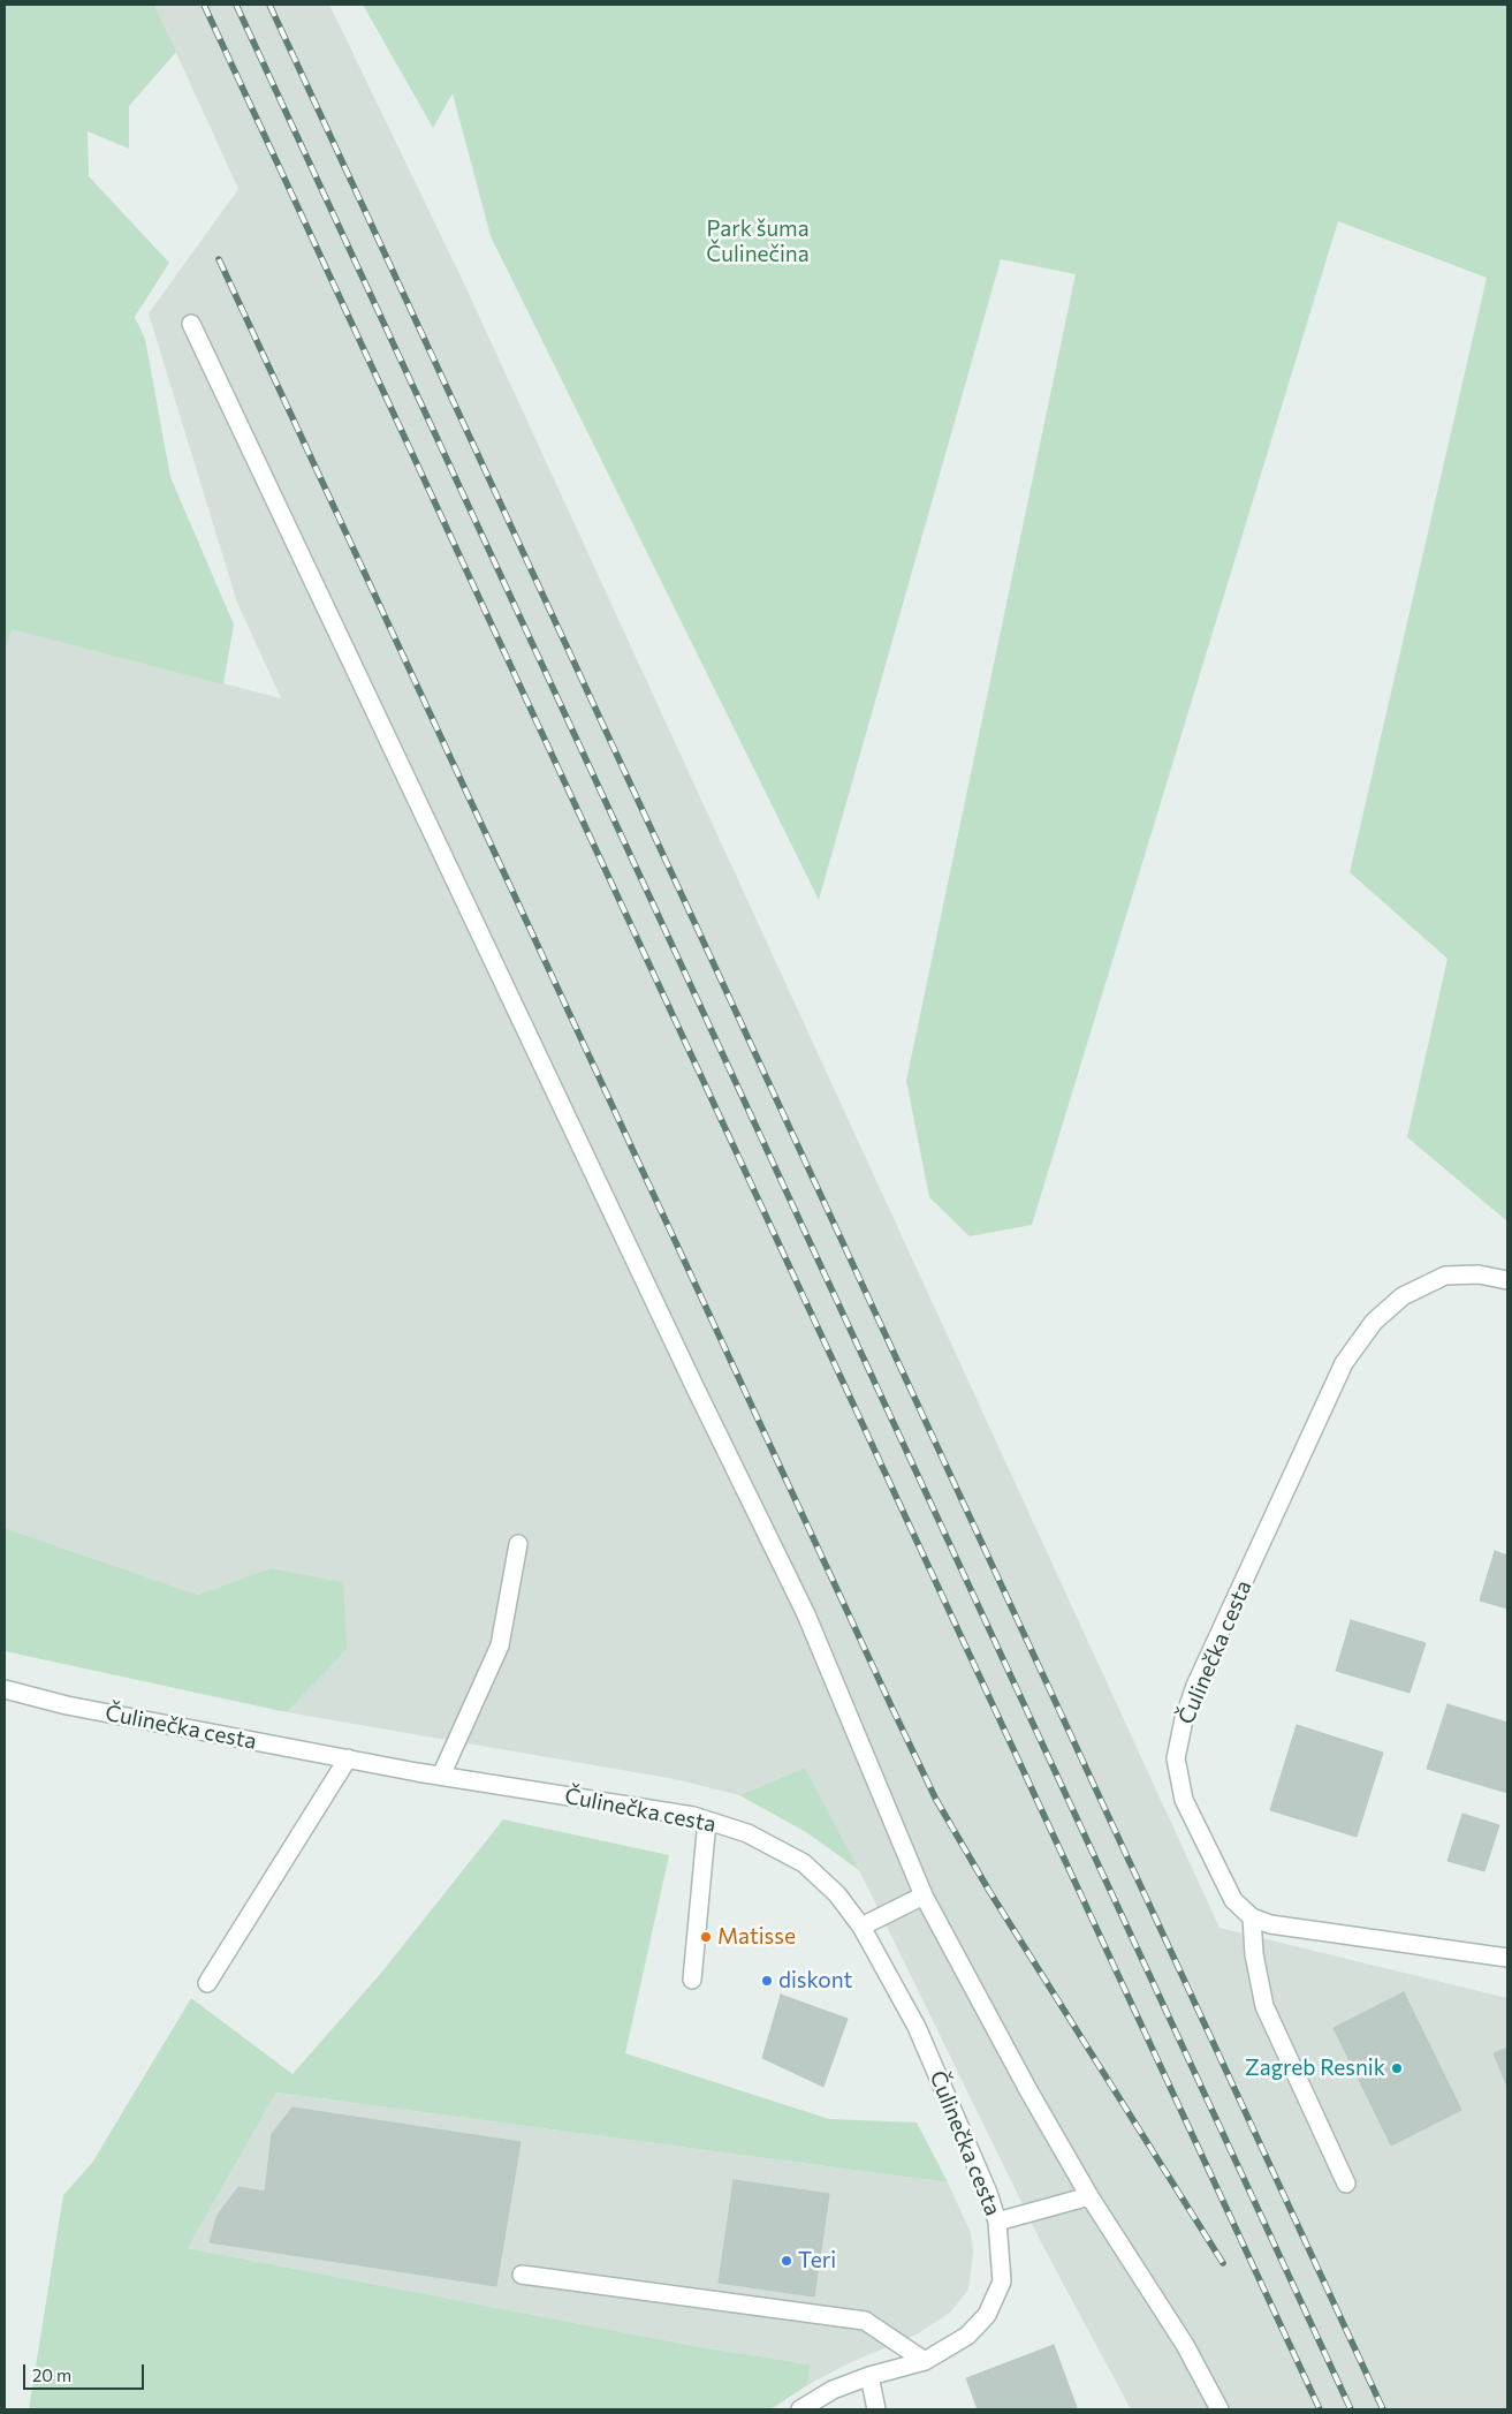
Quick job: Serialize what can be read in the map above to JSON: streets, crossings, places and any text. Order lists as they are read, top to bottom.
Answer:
{
  "streets": {
    "street": ["Čulinečka cesta"]
  },
  "parks": ["Park šuma Čulinečina"],
  "places": [
    "Matisse",
    "diskont",
    "Zagreb Resnik",
    "Teri"
  ],
  "scale_bar": "20 m"
}
